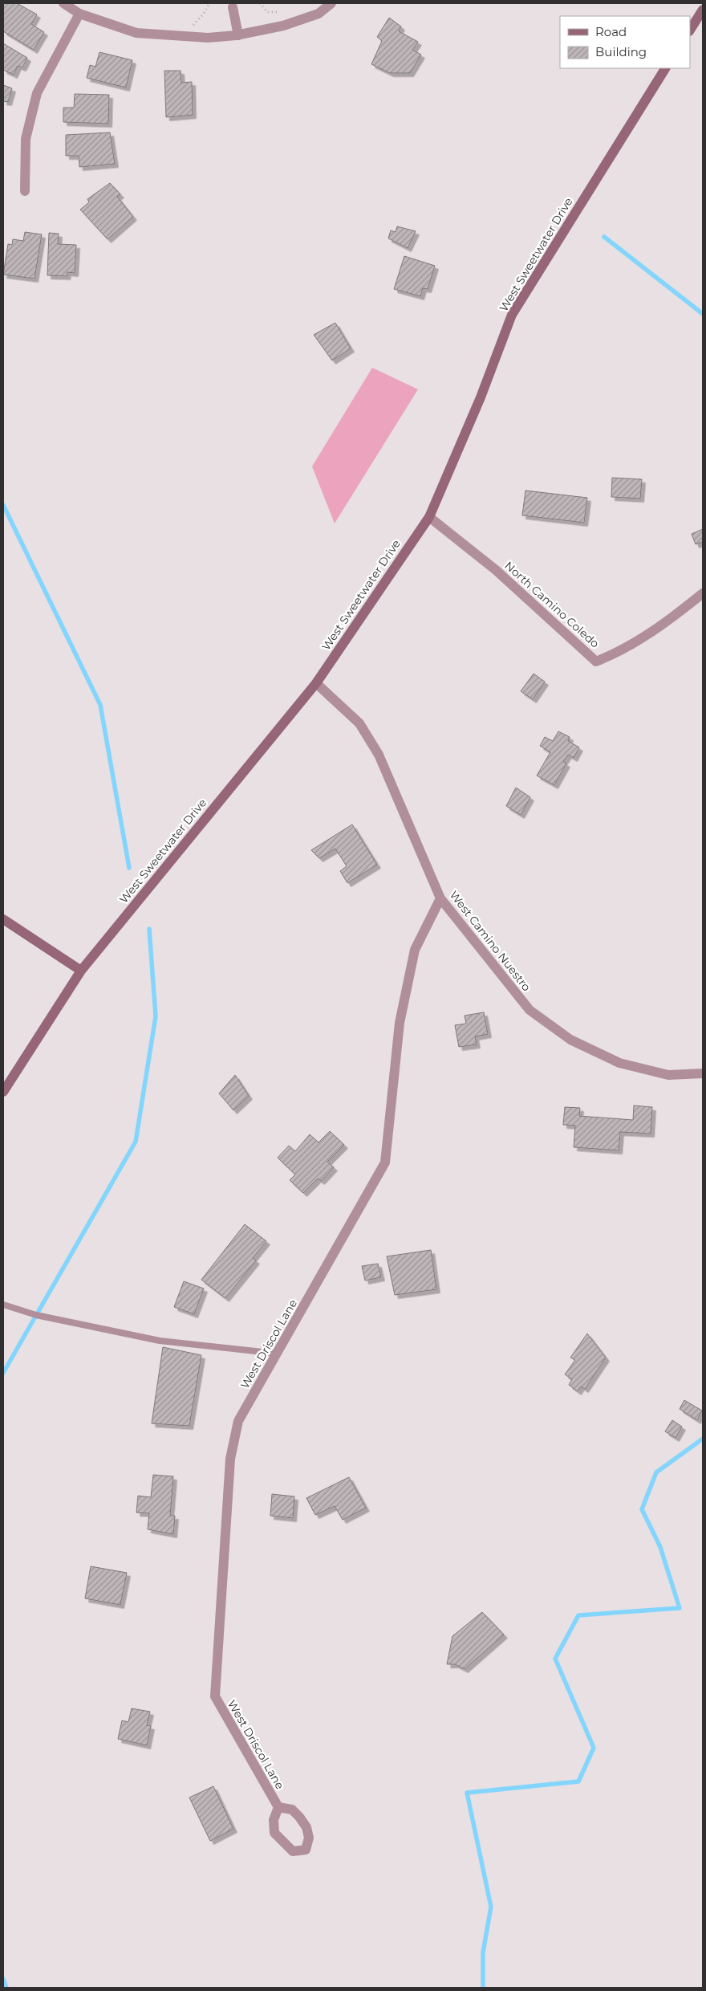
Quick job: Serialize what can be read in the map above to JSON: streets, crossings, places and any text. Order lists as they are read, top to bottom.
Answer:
{
  "streets": {
    "street": [
      "West Sweetwater Drive",
      "North Camino Coledo",
      "West Camino Nuestro",
      "West Driscol Lane"
    ]
  },
  "crossings": [
    ["West Sweetwater Drive", "North Camino Coledo"],
    ["West Sweetwater Drive", "West Camino Nuestro"],
    ["West Camino Nuestro", "West Driscol Lane"]
  ],
  "legend": ["Road", "Building"]
}
